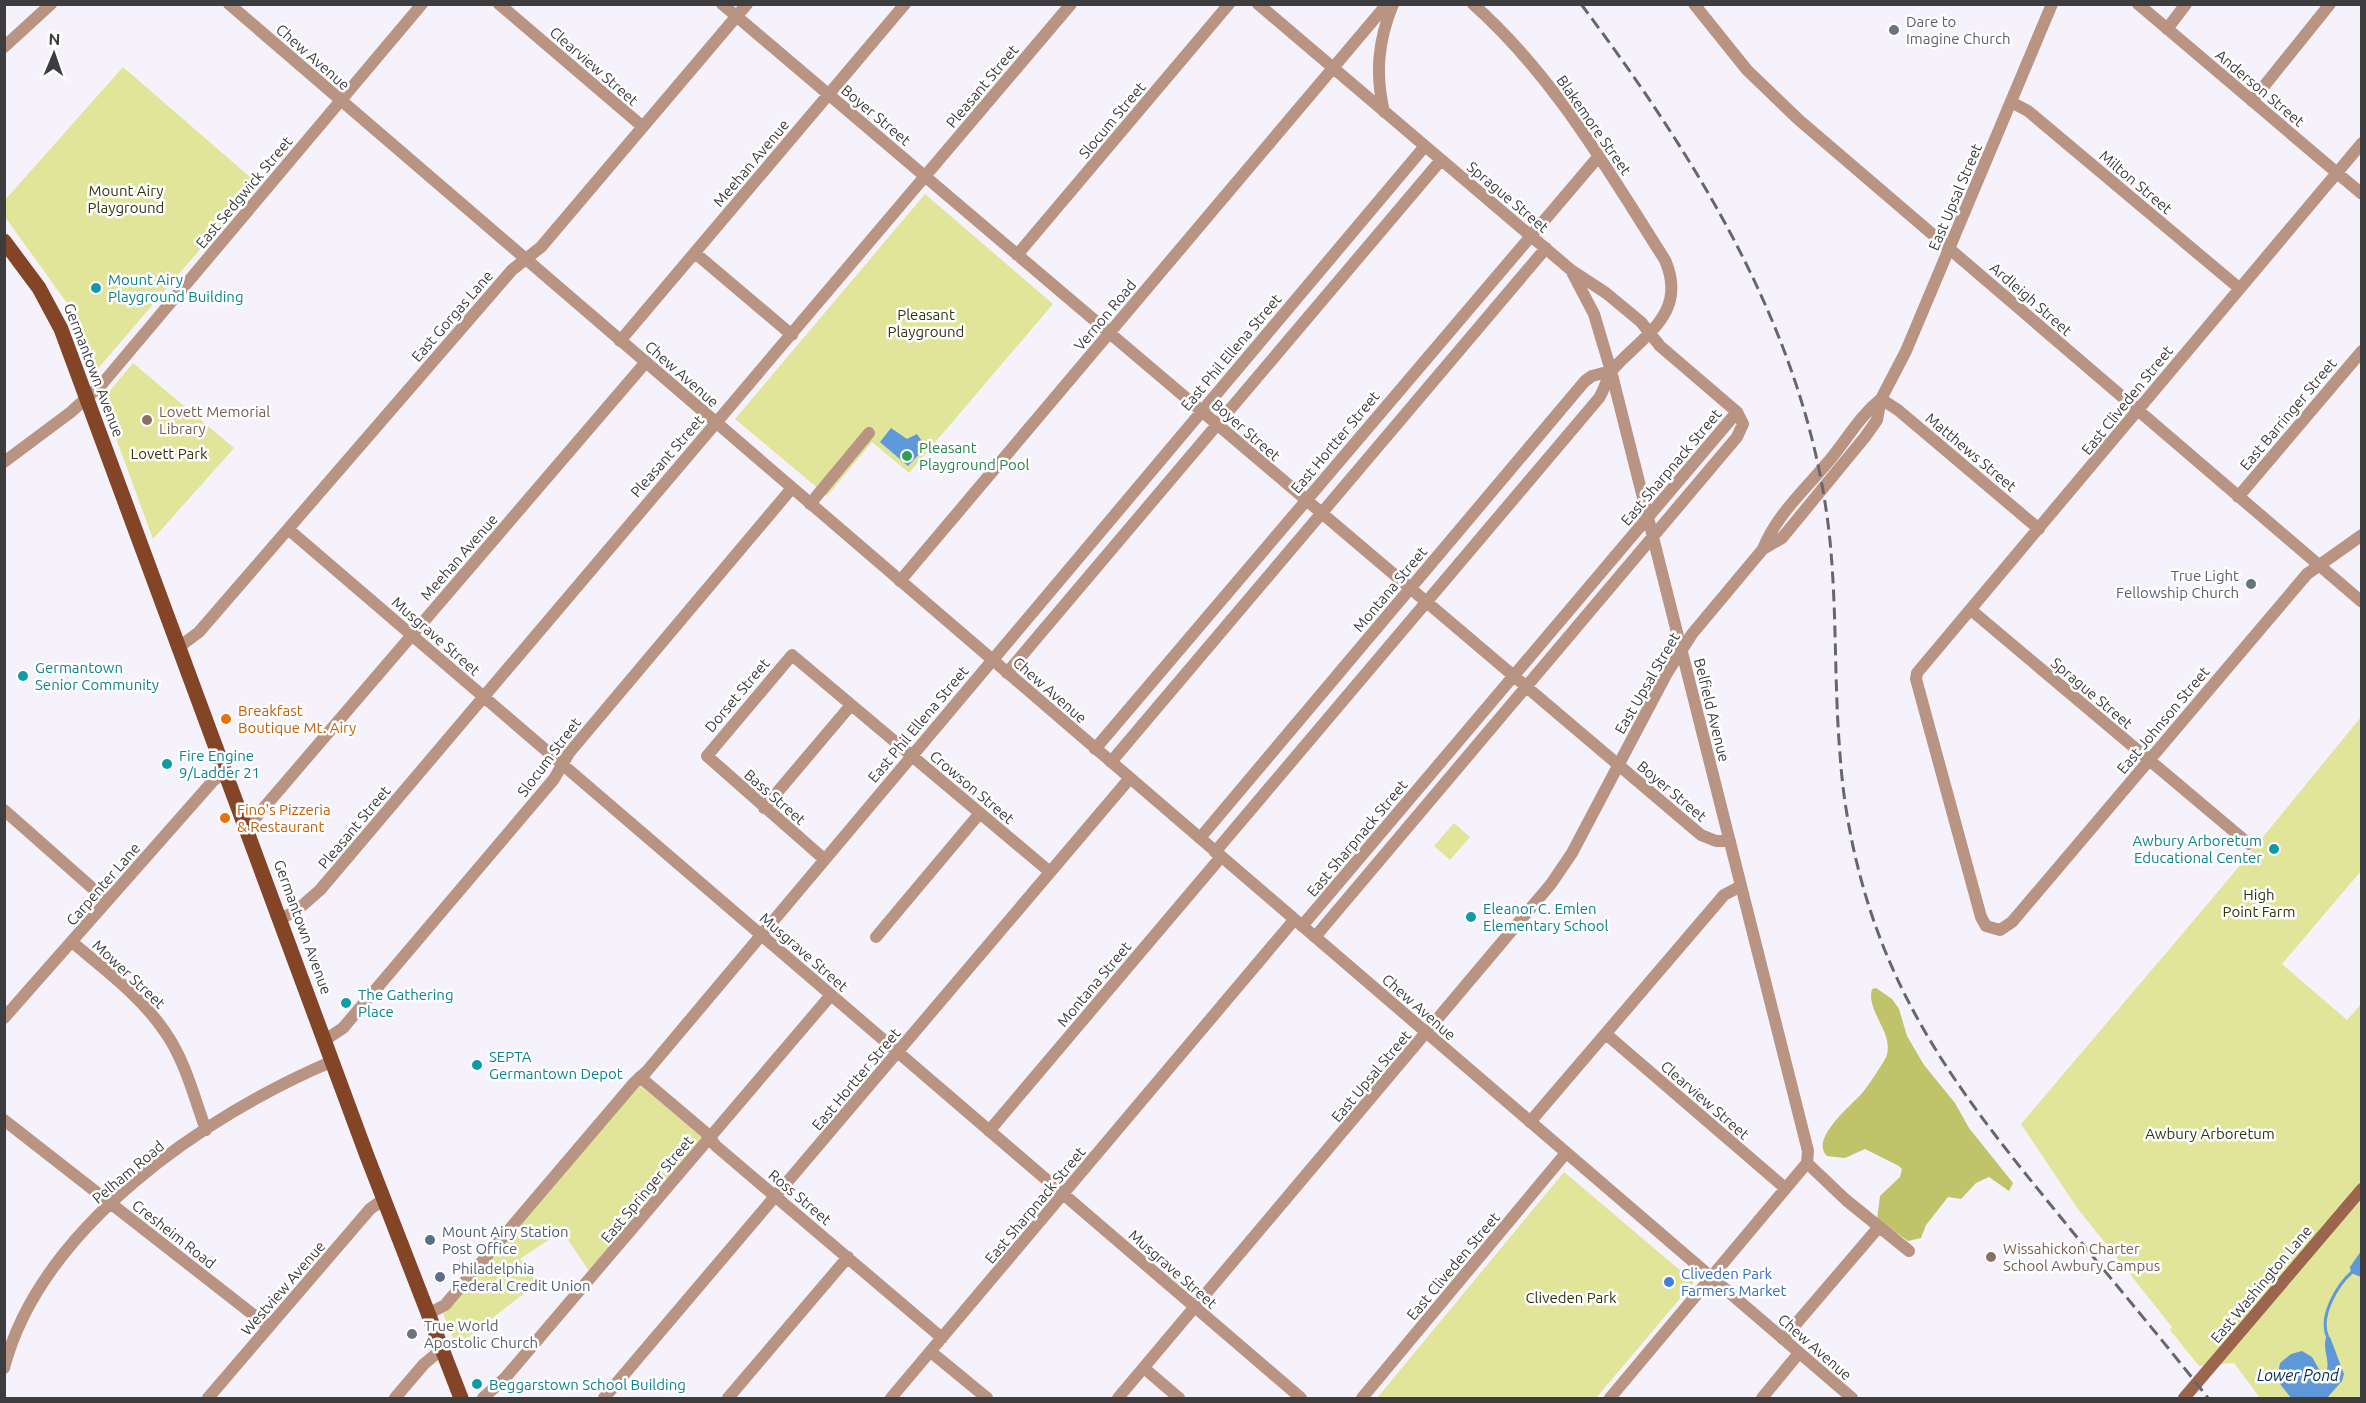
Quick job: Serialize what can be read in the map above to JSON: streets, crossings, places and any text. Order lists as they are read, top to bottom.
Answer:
{
  "streets": {
    "main road": ["Germantown Avenue", "East Washington Lane"],
    "street": [
      "Chew Avenue",
      "Clearview Street",
      "Pleasant Street",
      "Anderson Street",
      "Boyer Street",
      "Slocum Street",
      "Blakemore Street",
      "Meehan Avenue",
      "Milton Street",
      "East Sedgwick Street",
      "Sprague Street",
      "East Upsal Street",
      "Ardleigh Street",
      "Vernon Road",
      "East Gorgas Lane",
      "East Phil Ellena Street",
      "East Cliveden Street",
      "East Barringer Street",
      "East Hortter Street",
      "Matthews Street",
      "East Sharpnack Street",
      "Montana Street",
      "Musgrave Street",
      "Dorset Street",
      "Belfield Avenue",
      "East Johnson Street",
      "Crowson Street",
      "Bass Street",
      "Carpenter Lane",
      "Mower Street",
      "Pelham Road",
      "East Springer Street",
      "Ross Street",
      "Cresheim Road",
      "Westview Avenue"
    ]
  },
  "crossings": [
    ["Chew Avenue", "Pleasant Street"],
    ["Chew Avenue", "Slocum Street"],
    ["Chew Avenue", "Meehan Avenue"],
    ["Chew Avenue", "East Sedgwick Street"],
    ["Chew Avenue", "East Upsal Street"],
    ["Chew Avenue", "Vernon Road"],
    ["Chew Avenue", "East Gorgas Lane"],
    ["Chew Avenue", "East Phil Ellena Street"],
    ["Chew Avenue", "East Cliveden Street"],
    ["Chew Avenue", "East Hortter Street"],
    ["Chew Avenue", "East Sharpnack Street"],
    ["Chew Avenue", "Montana Street"],
    ["Clearview Street", "East Gorgas Lane"],
    ["Pleasant Street", "Boyer Street"],
    ["Pleasant Street", "Germantown Avenue"],
    ["Pleasant Street", "Musgrave Street"],
    ["Anderson Street", "East Cliveden Street"],
    ["Boyer Street", "Slocum Street"],
    ["Boyer Street", "Meehan Avenue"],
    ["Boyer Street", "East Upsal Street"],
    ["Boyer Street", "Vernon Road"],
    ["Boyer Street", "East Gorgas Lane"],
    ["Boyer Street", "East Phil Ellena Street"],
    ["Boyer Street", "East Hortter Street"],
    ["Boyer Street", "East Sharpnack Street"],
    ["Boyer Street", "Montana Street"],
    ["Boyer Street", "Belfield Avenue"],
    ["Slocum Street", "Germantown Avenue"],
    ["Slocum Street", "Musgrave Street"],
    ["Blakemore Street", "East Hortter Street"],
    ["Blakemore Street", "Montana Street"],
    ["Meehan Avenue", "Germantown Avenue"],
    ["Meehan Avenue", "Musgrave Street"],
    ["Milton Street", "East Upsal Street"],
    ["Milton Street", "East Cliveden Street"],
    ["East Sedgwick Street", "Germantown Avenue"],
    ["Sprague Street", "Vernon Road"],
    ["Sprague Street", "East Phil Ellena Street"],
    ["Sprague Street", "East Cliveden Street"],
    ["Sprague Street", "East Hortter Street"],
    ["Sprague Street", "East Sharpnack Street"],
    ["Sprague Street", "Montana Street"],
    ["Sprague Street", "Belfield Avenue"],
    ["Sprague Street", "East Johnson Street"],
    ["East Upsal Street", "Ardleigh Street"],
    ["East Upsal Street", "Matthews Street"],
    ["East Upsal Street", "Musgrave Street"],
    ["East Upsal Street", "Belfield Avenue"],
    ["Ardleigh Street", "East Cliveden Street"],
    ["Ardleigh Street", "East Barringer Street"],
    ["Ardleigh Street", "East Johnson Street"],
    ["East Gorgas Lane", "Germantown Avenue"],
    ["East Gorgas Lane", "Musgrave Street"],
    ["East Phil Ellena Street", "Germantown Avenue"],
    ["East Phil Ellena Street", "Musgrave Street"],
    ["East Phil Ellena Street", "Crowson Street"],
    ["East Phil Ellena Street", "Bass Street"],
    ["East Phil Ellena Street", "Ross Street"],
    ["Germantown Avenue", "Carpenter Lane"],
    ["Germantown Avenue", "Pelham Road"],
    ["Germantown Avenue", "Westview Avenue"],
    ["East Cliveden Street", "Matthews Street"],
    ["East Cliveden Street", "East Johnson Street"],
    ["East Hortter Street", "Musgrave Street"],
    ["East Hortter Street", "Crowson Street"],
    ["East Hortter Street", "Ross Street"],
    ["East Sharpnack Street", "Musgrave Street"],
    ["East Sharpnack Street", "Belfield Avenue"],
    ["East Sharpnack Street", "Ross Street"],
    ["Montana Street", "Musgrave Street"],
    ["Montana Street", "Belfield Avenue"],
    ["Musgrave Street", "East Springer Street"],
    ["Dorset Street", "Crowson Street"],
    ["Dorset Street", "Bass Street"],
    ["Carpenter Lane", "Mower Street"],
    ["Mower Street", "Pelham Road"],
    ["Pelham Road", "Cresheim Road"],
    ["East Springer Street", "Ross Street"],
    ["Cresheim Road", "Westview Avenue"]
  ],
  "water": ["Lower Pond"],
  "parks": [
    "Mount Airy Playground",
    "Pleasant Playground",
    "Lovett Park",
    "High Point Farm",
    "Awbury Arboretum",
    "Cliveden Park"
  ],
  "places": [
    "Dare to Imagine Church",
    "Mount Airy Playground Building",
    "Lovett Memorial Library",
    "Pleasant Playground Pool",
    "True Light Fellowship Church",
    "Germantown Senior Community",
    "Breakfast Boutique Mt. Airy",
    "Fire Engine 9/Ladder 21",
    "Fino's Pizzeria & Restaurant",
    "Awbury Arboretum Educational Center",
    "Eleanor C. Emlen Elementary School",
    "The Gathering Place",
    "SEPTA Germantown Depot",
    "Mount Airy Station Post Office",
    "Wissahickon Charter School Awbury Campus",
    "Philadelphia Federal Credit Union",
    "Cliveden Park Farmers Market",
    "True World Apostolic Church",
    "Beggarstown School Building"
  ],
  "north": "top"
}
